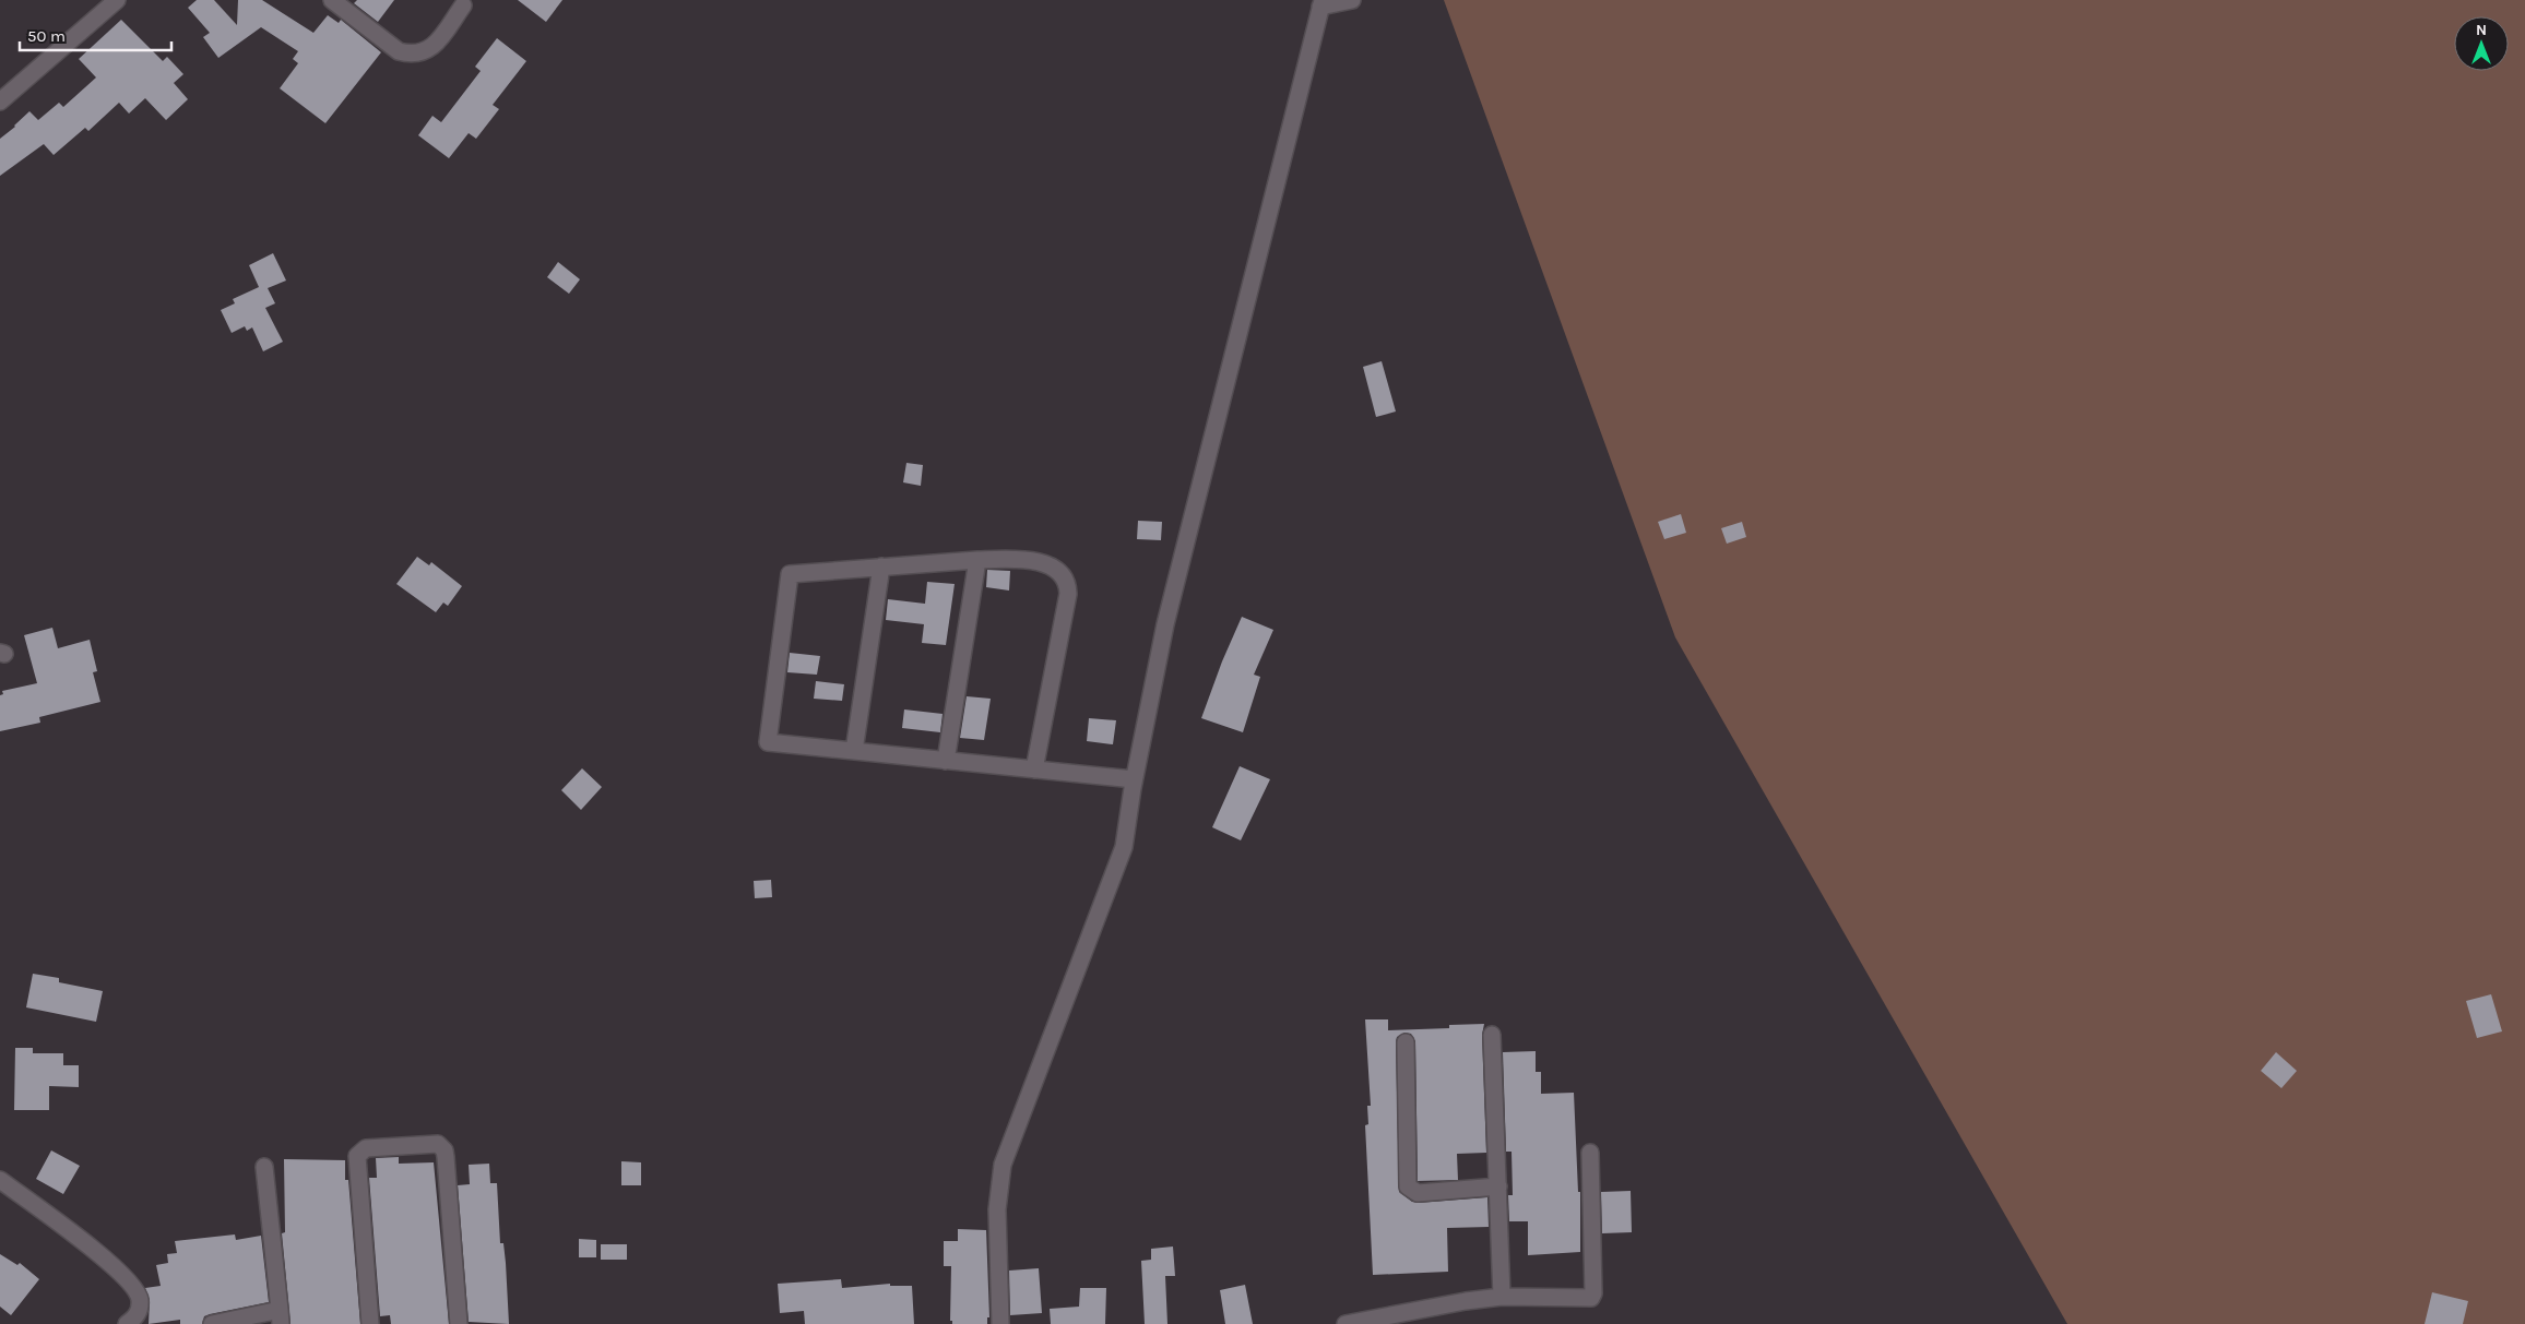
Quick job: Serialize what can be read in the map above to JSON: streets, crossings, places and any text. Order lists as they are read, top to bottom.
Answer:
{
  "scale_bar": "50 m",
  "north": "top"
}
